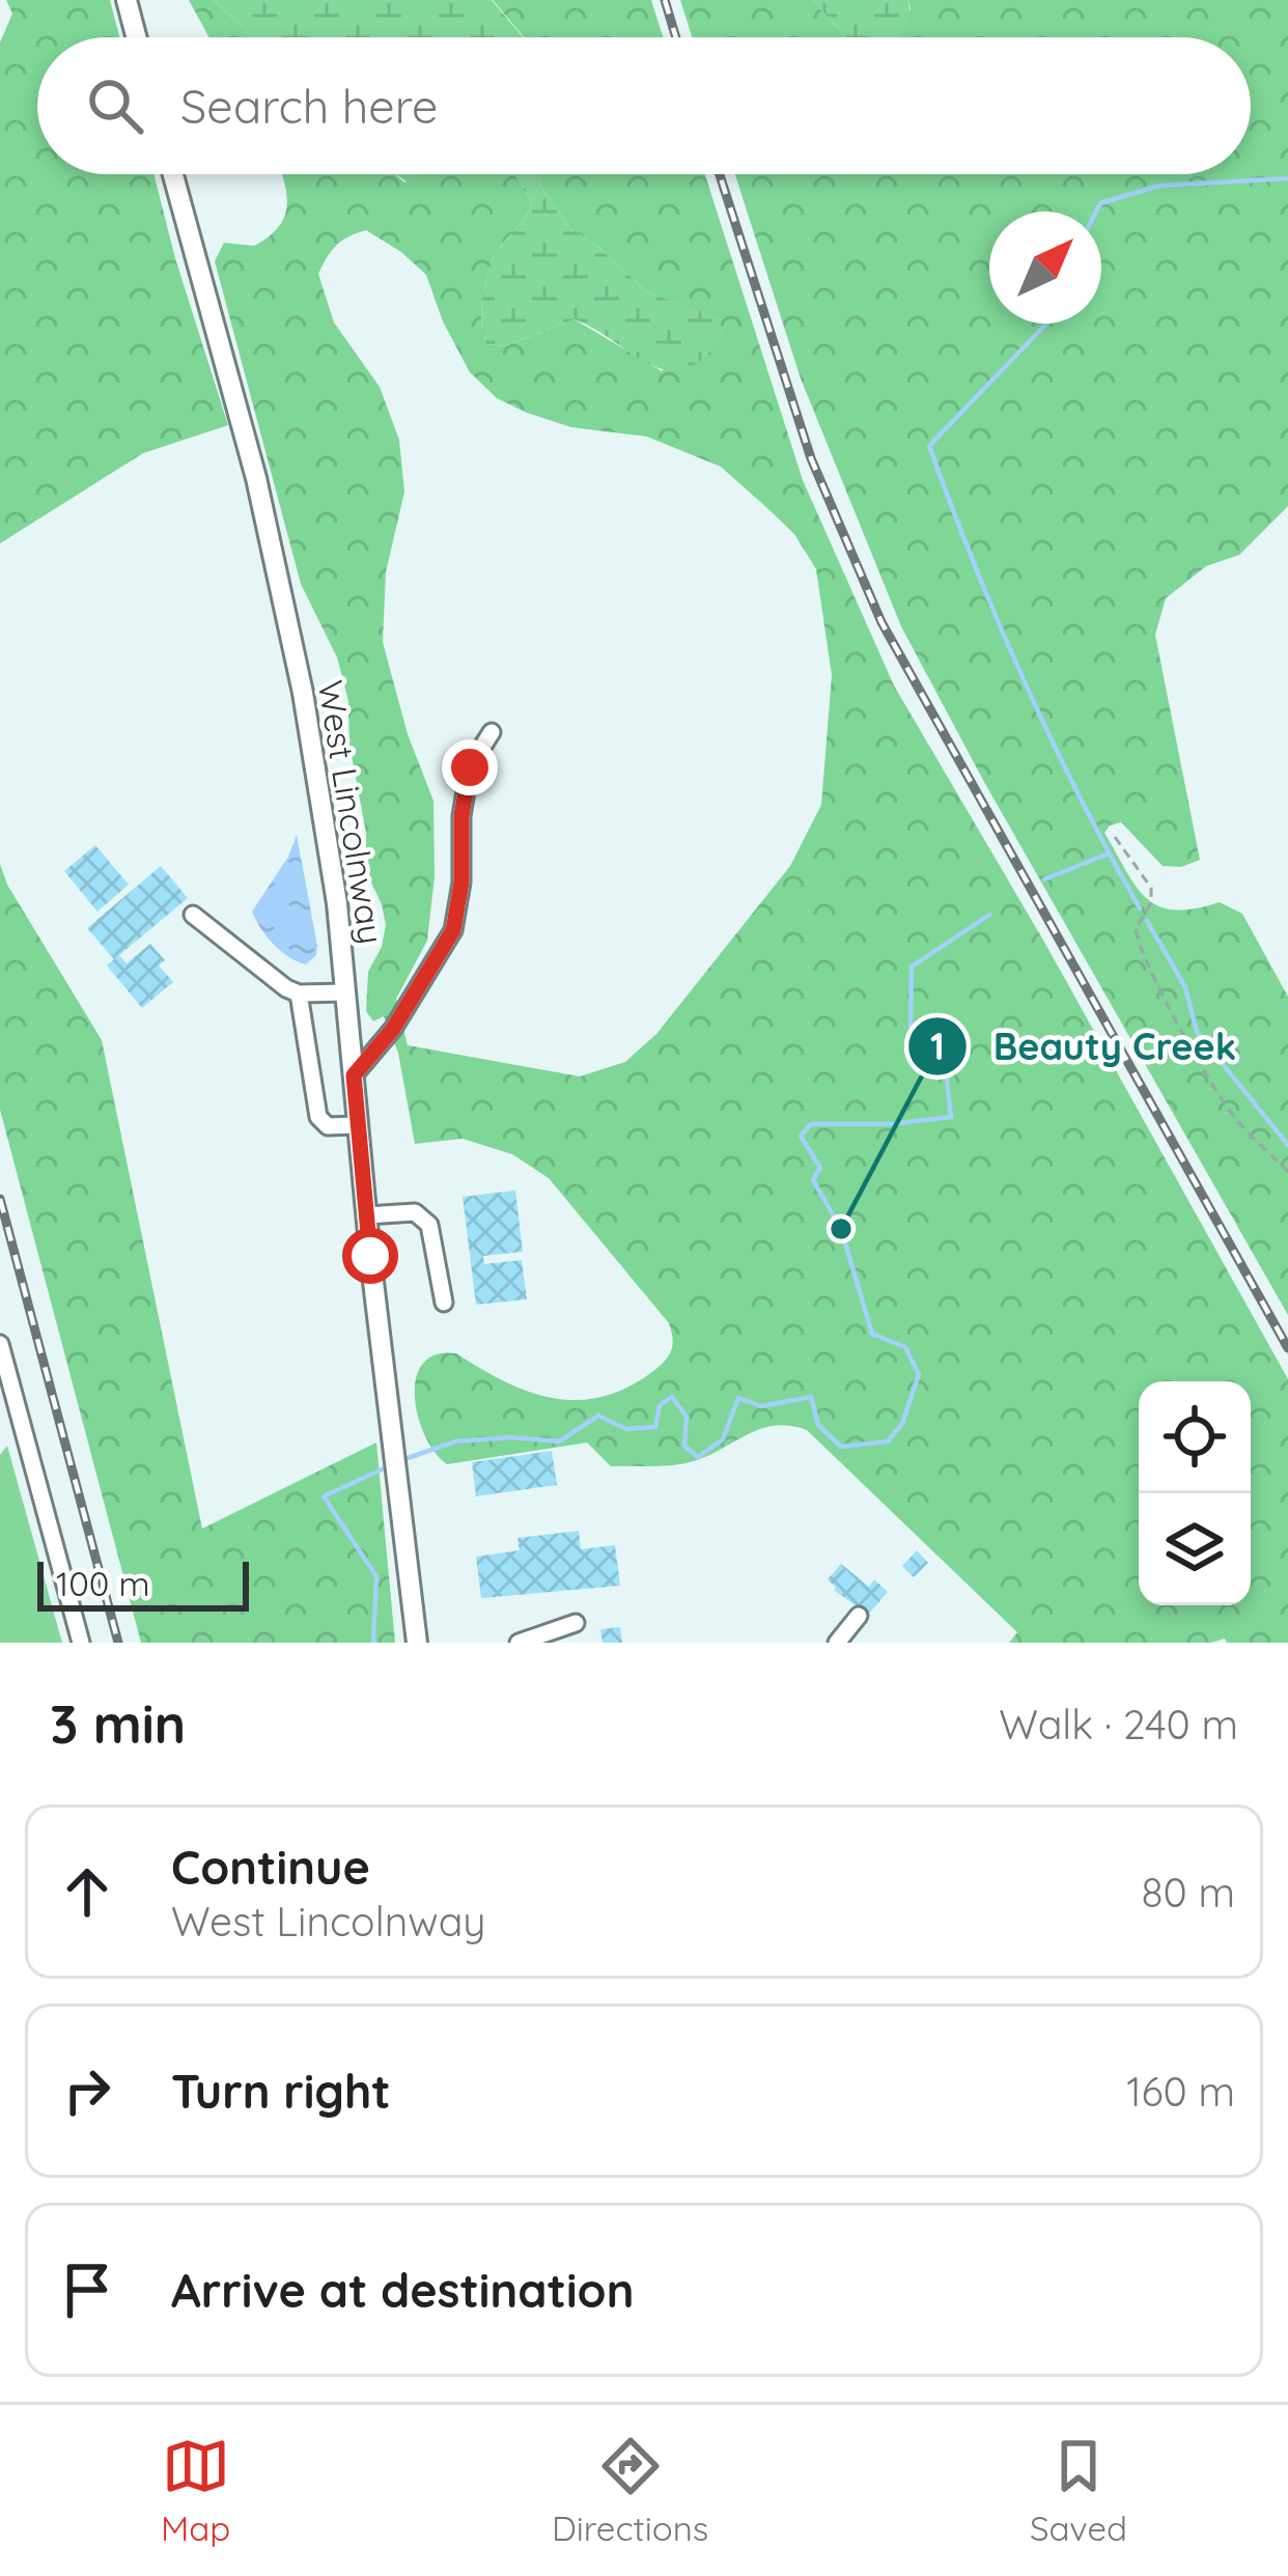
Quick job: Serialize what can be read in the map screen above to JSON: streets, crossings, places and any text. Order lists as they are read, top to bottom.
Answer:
{
  "streets": {
    "main road": ["West Lincolnway"]
  },
  "places": ["Beauty Creek"],
  "scale_bar": "100 m",
  "north": "top right",
  "page": {
    "search": "Search here",
    "scale": "100 m",
    "heading": ["3 min", "Walk · 240 m"],
    "list": [
      ["Continue", "West Lincolnway", "80 m"],
      ["Turn right", "160 m"],
      "Arrive at destination"
    ],
    "nav": ["Map", "Directions", "Saved"]
  }
}
